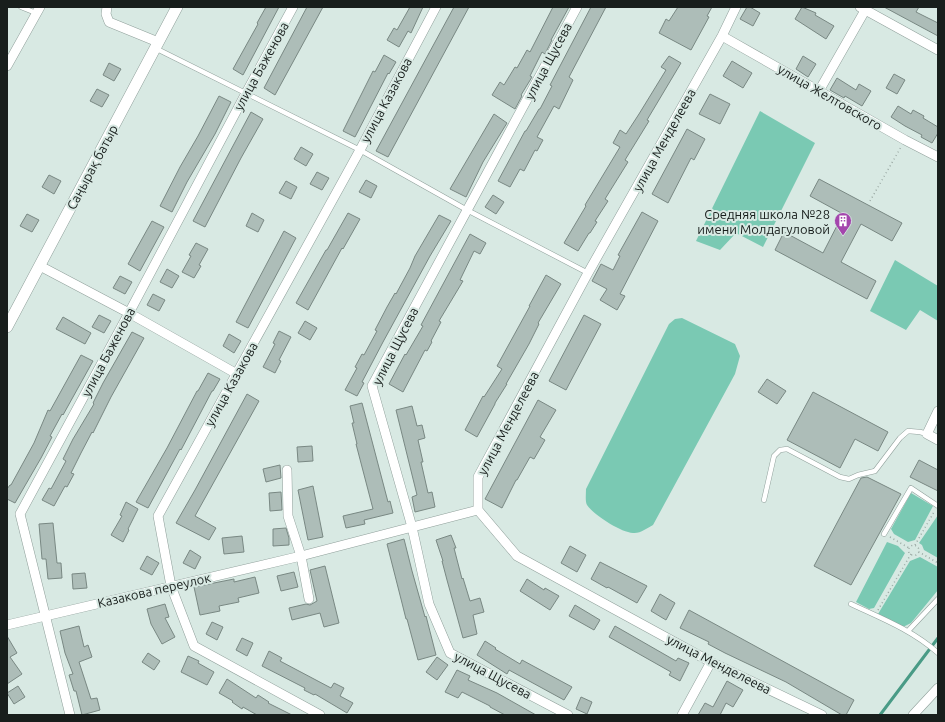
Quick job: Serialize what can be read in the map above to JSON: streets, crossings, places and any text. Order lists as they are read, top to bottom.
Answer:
{
  "streets": {
    "street": [
      "улица Щусева",
      "улица Баженова",
      "улица Желтовского",
      "улица Казакова",
      "улица Менделеева",
      "Саңырақ батыр",
      "Казакова переулок"
    ]
  },
  "crossings": [
    ["улица Щусева", "Казакова переулок"],
    ["улица Баженова", "Казакова переулок"],
    ["улица Желтовского", "улица Менделеева"],
    ["улица Казакова", "Казакова переулок"],
    ["улица Менделеева", "Казакова переулок"]
  ],
  "places": {
    "building": ["Средняя школа №28 имени Молдагуловой"]
  }
}
